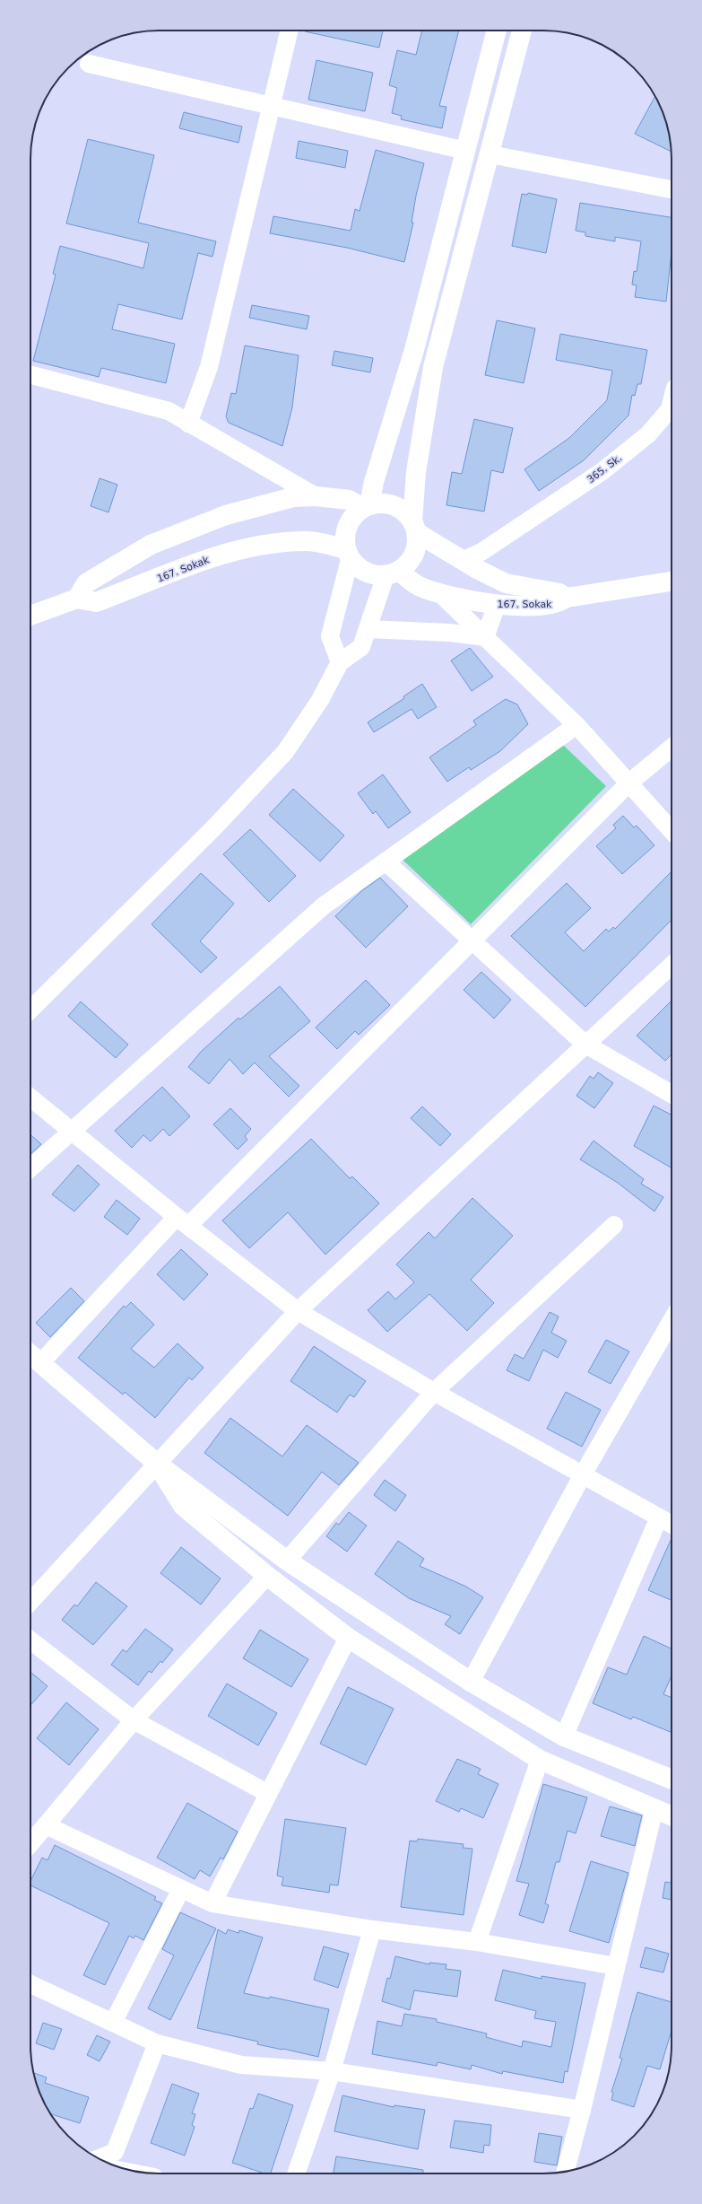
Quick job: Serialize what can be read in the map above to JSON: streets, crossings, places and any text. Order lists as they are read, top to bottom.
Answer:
{
  "streets": {
    "street": ["365. Sk.", "167. Sokak"]
  }
}
